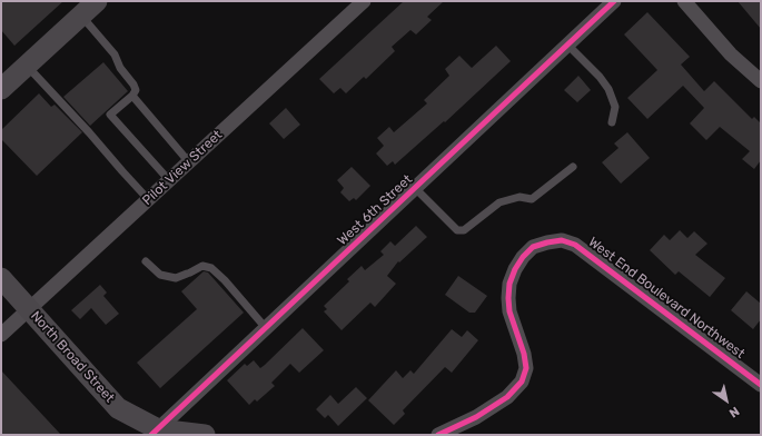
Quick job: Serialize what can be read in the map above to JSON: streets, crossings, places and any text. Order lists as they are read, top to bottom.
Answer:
{
  "streets": {
    "main road": ["North Broad Street"],
    "street": ["Pilot View Street", "West 6th Street", "West End Boulevard Northwest"]
  },
  "crossings": [
    ["Pilot View Street", "North Broad Street"],
    ["West 6th Street", "North Broad Street"]
  ],
  "north": "bottom right"
}
